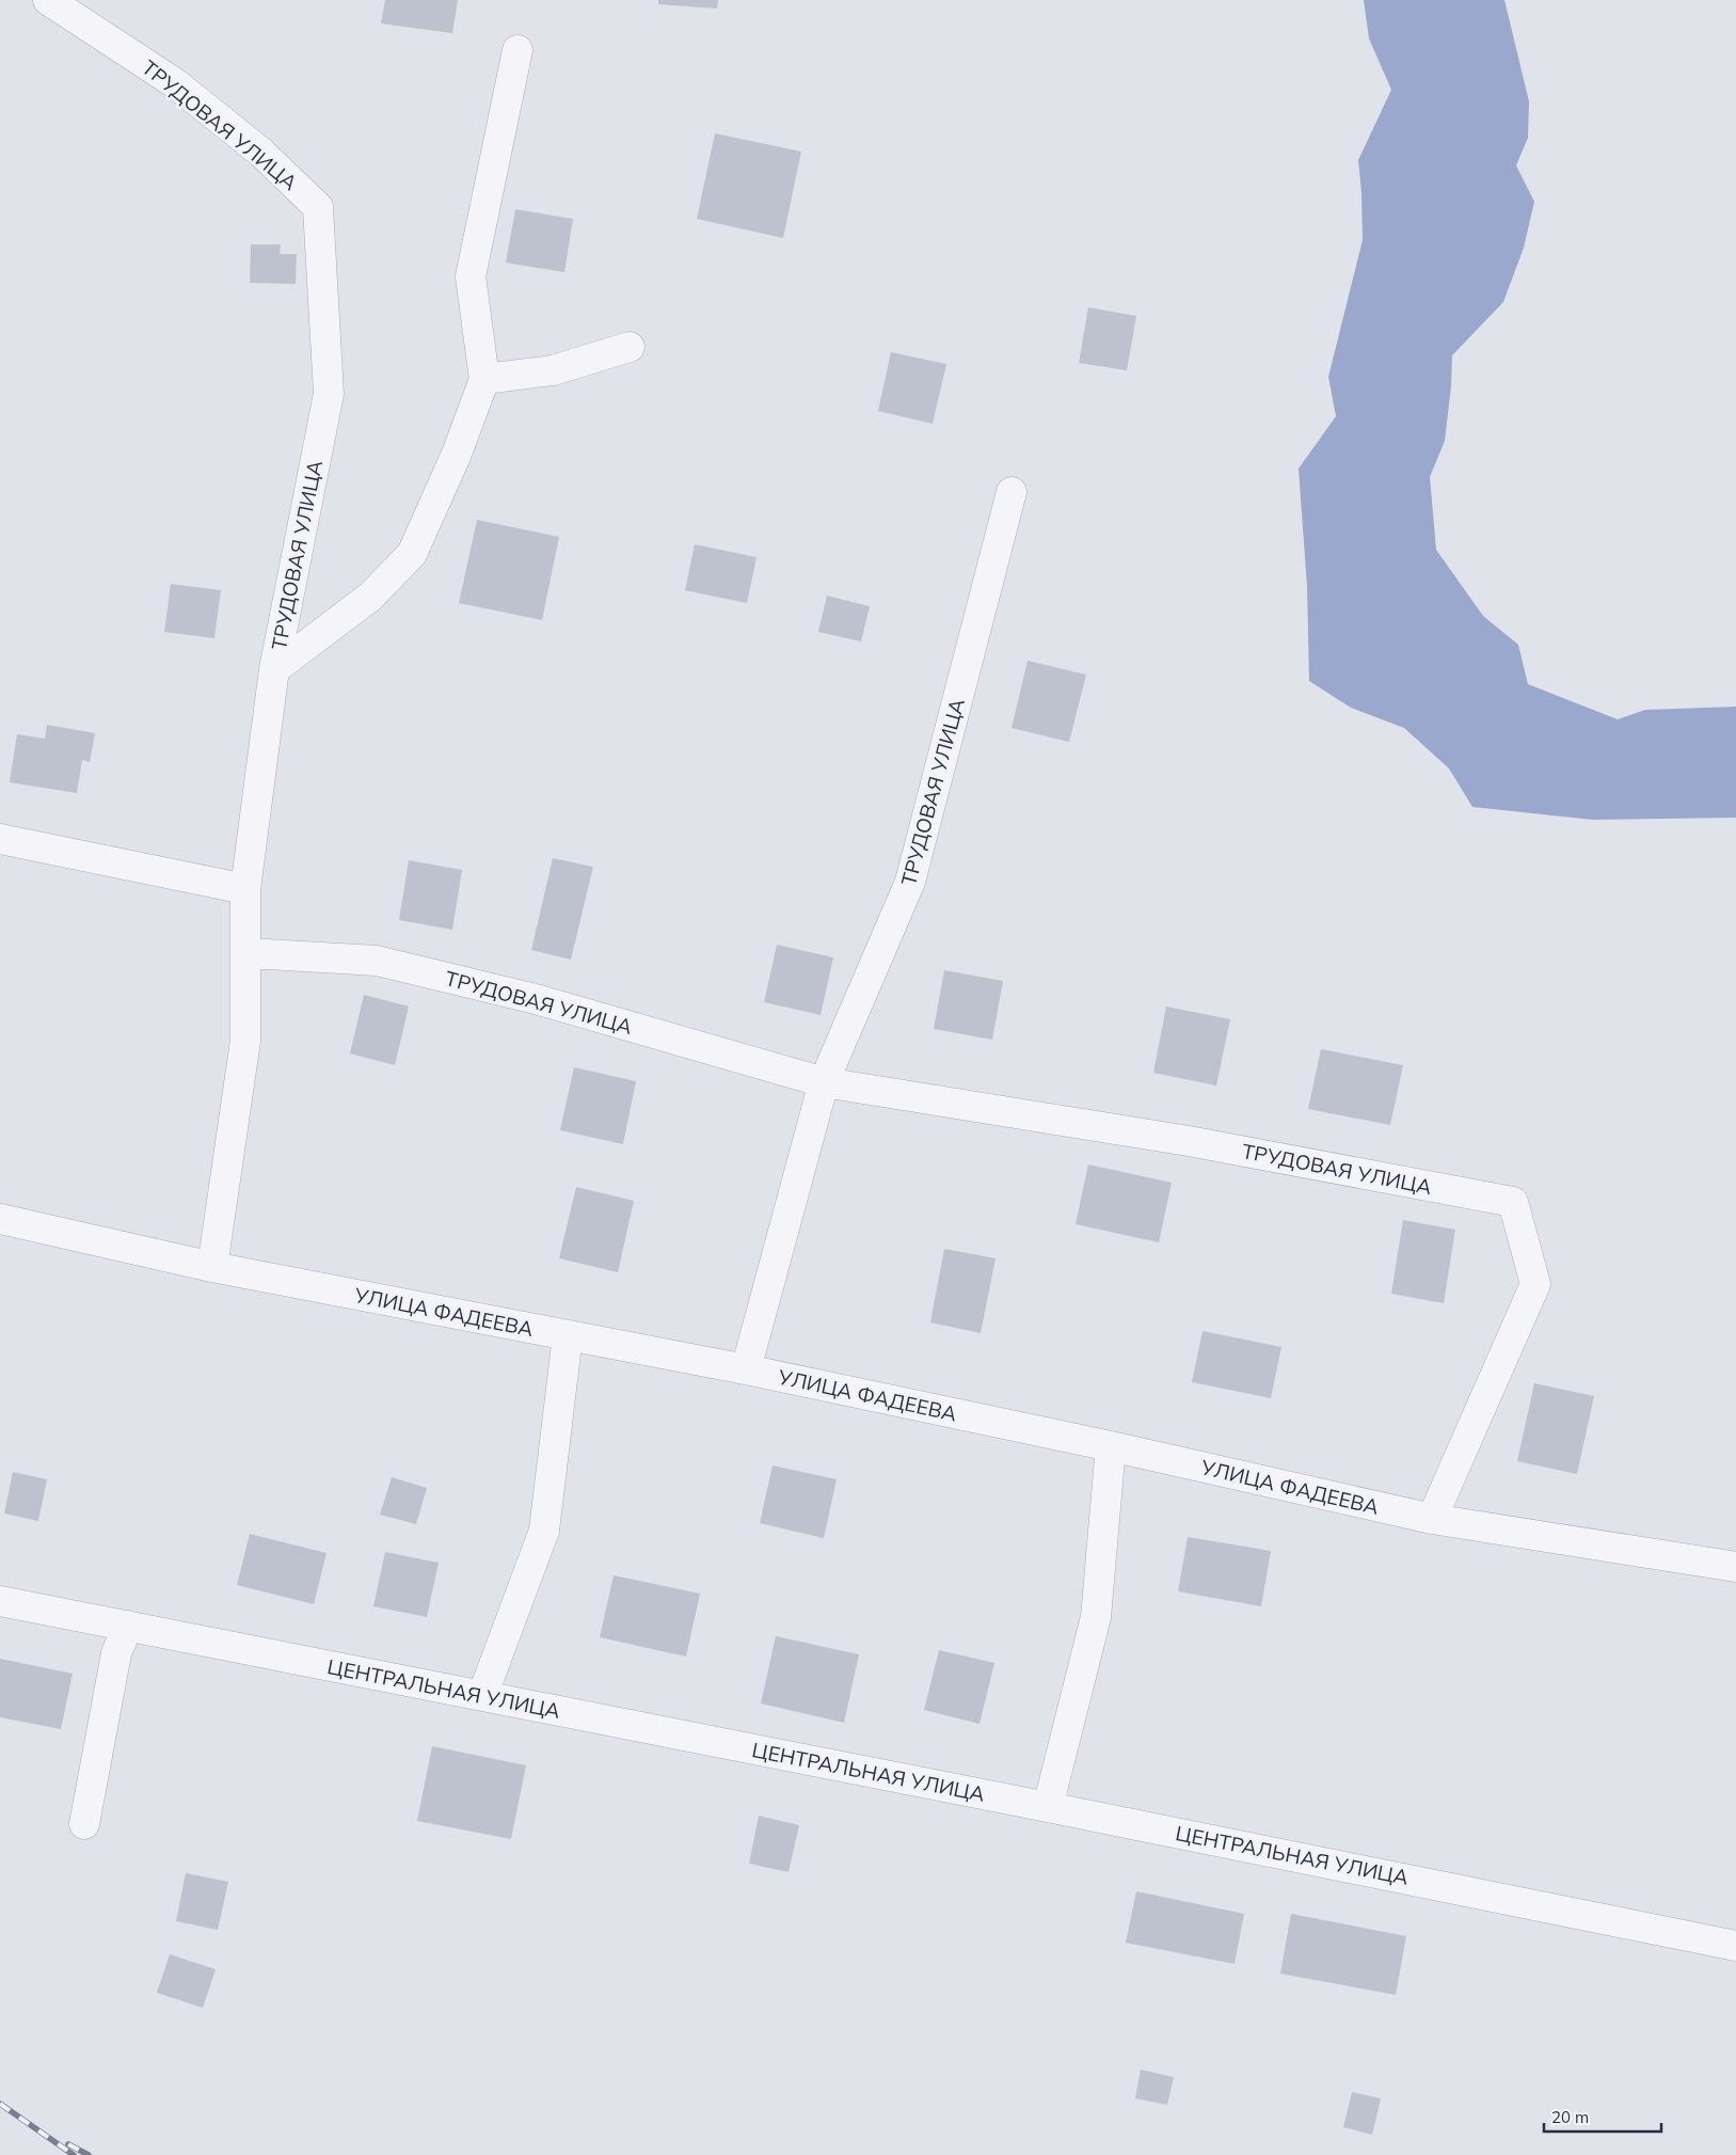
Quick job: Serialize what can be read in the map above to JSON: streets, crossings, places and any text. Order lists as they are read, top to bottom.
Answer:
{
  "streets": {
    "street": ["ТРУДОВАЯ УЛИЦА", "УЛИЦА ФАДЕЕВА", "ЦЕНТРАЛЬНАЯ УЛИЦА"]
  },
  "crossings": [
    ["ТРУДОВАЯ УЛИЦА", "УЛИЦА ФАДЕЕВА"]
  ],
  "scale_bar": "20 m"
}
